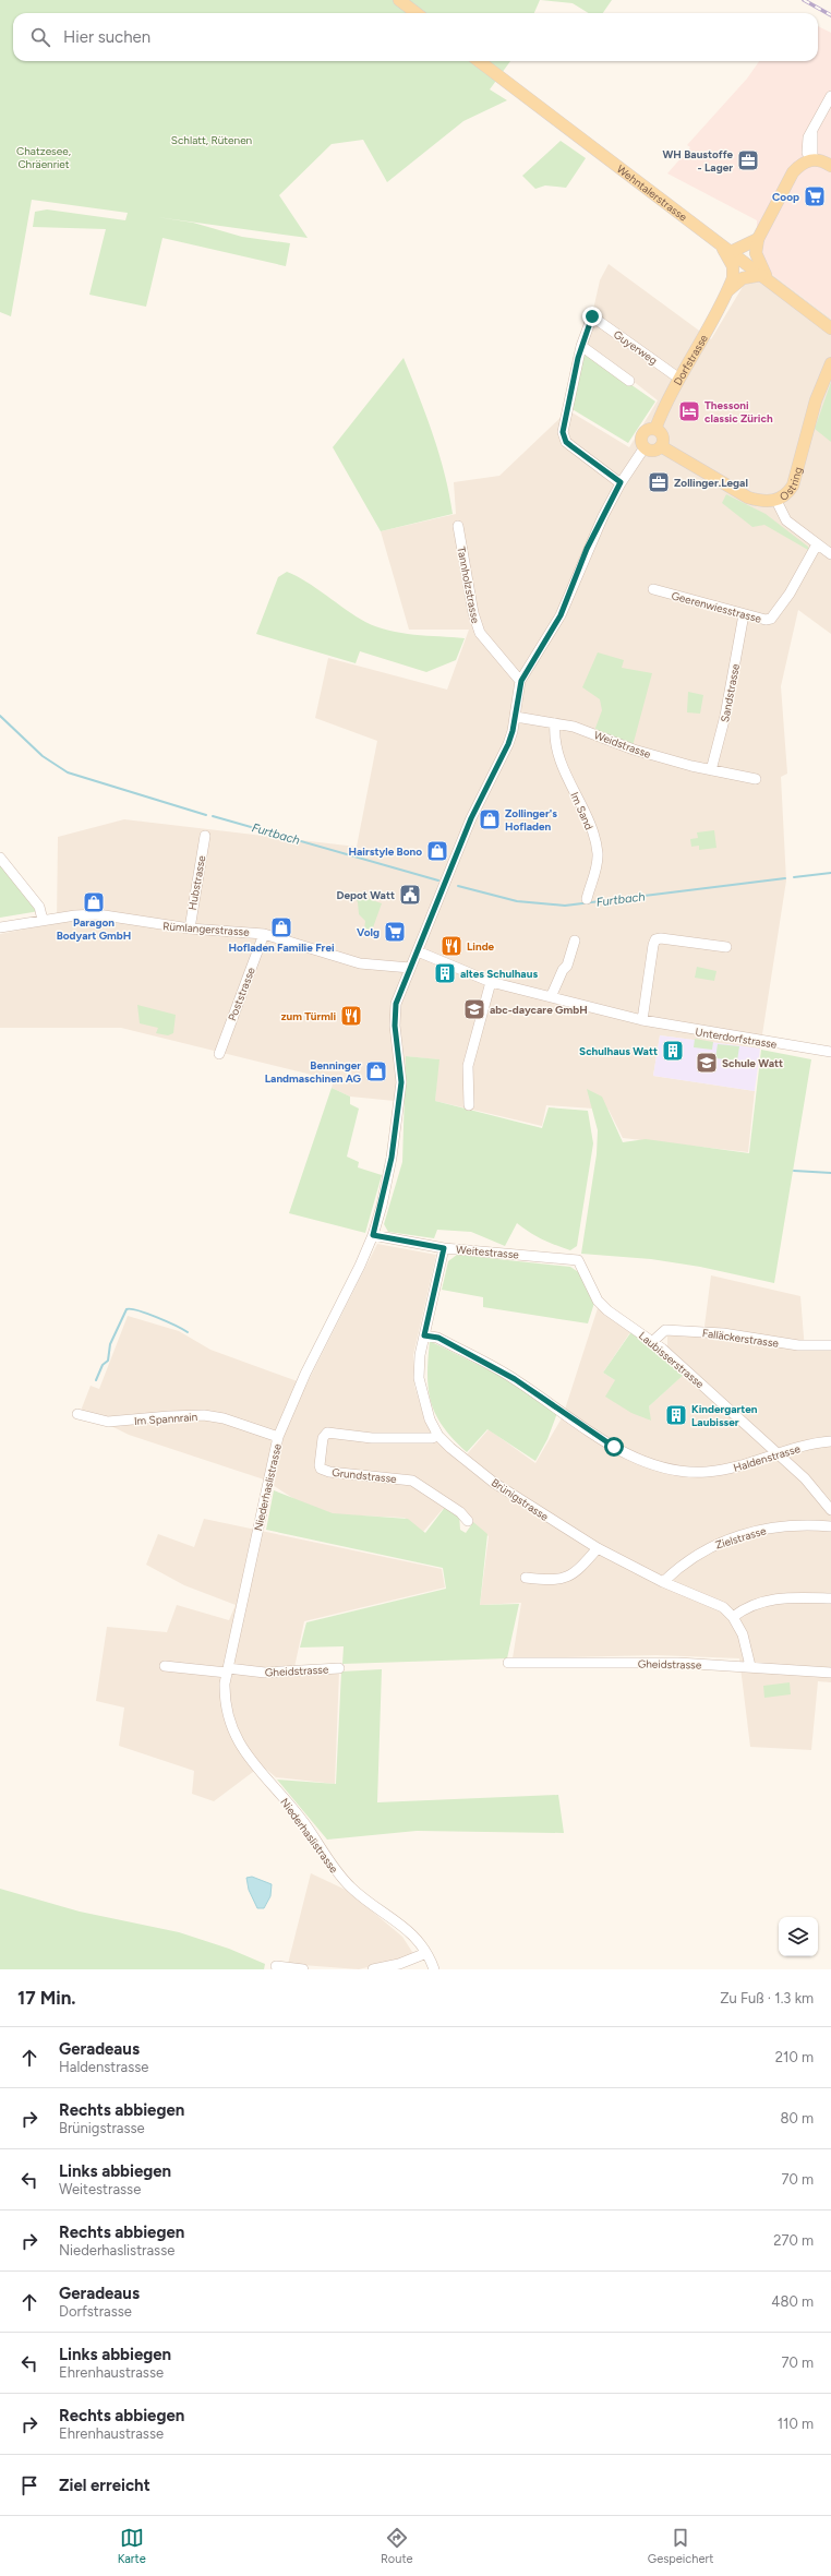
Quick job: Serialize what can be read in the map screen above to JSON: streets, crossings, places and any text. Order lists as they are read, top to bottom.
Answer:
{
  "streets": {
    "main road": ["Wehntalerstrasse", "Dorfstrasse", "Ostring"],
    "street": [
      "Guyerweg",
      "Tannholzstrasse",
      "Geerenwiesstrasse",
      "Sandstrasse",
      "Weidstrasse",
      "Im Sand",
      "Hubstrasse",
      "Rümlangerstrasse",
      "Poststrasse",
      "Unterdorfstrasse",
      "Weitestrasse",
      "Falläckerstrasse",
      "Laubisserstrasse",
      "Im Spannrain",
      "Haldenstrasse",
      "Grundstrasse",
      "Niederhaslistrasse",
      "Brünigstrasse",
      "Zielstrasse",
      "Gheidstrasse"
    ]
  },
  "crossings": [
    ["Wehntalerstrasse", "Dorfstrasse"],
    ["Guyerweg", "Dorfstrasse"],
    ["Dorfstrasse", "Ostring"],
    ["Geerenwiesstrasse", "Sandstrasse"],
    ["Sandstrasse", "Weidstrasse"],
    ["Weidstrasse", "Im Sand"],
    ["Hubstrasse", "Rümlangerstrasse"],
    ["Rümlangerstrasse", "Poststrasse"],
    ["Rümlangerstrasse", "Niederhaslistrasse"],
    ["Unterdorfstrasse", "Niederhaslistrasse"],
    ["Weitestrasse", "Laubisserstrasse"],
    ["Weitestrasse", "Niederhaslistrasse"],
    ["Weitestrasse", "Brünigstrasse"],
    ["Falläckerstrasse", "Laubisserstrasse"],
    ["Laubisserstrasse", "Haldenstrasse"],
    ["Im Spannrain", "Niederhaslistrasse"],
    ["Haldenstrasse", "Brünigstrasse"],
    ["Grundstrasse", "Brünigstrasse"],
    ["Niederhaslistrasse", "Gheidstrasse"],
    ["Brünigstrasse", "Zielstrasse"],
    ["Brünigstrasse", "Gheidstrasse"]
  ],
  "water": ["Furtbach"],
  "parks": ["Schlatt, Rütenen", "Chatzesee, Chräenriet"],
  "places": {
    "office": ["WH Baustoffe - Lager", "Zollinger.Legal"],
    "supermarket": ["Coop", "Volg"],
    "hotel": ["Thessoni classic Zürich"],
    "shop": [
      "Zollinger's Hofladen",
      "Hairstyle Bono",
      "Paragon Bodyart GmbH",
      "Hofladen Familie Frei",
      "Benninger Landmaschinen AG"
    ],
    "public building": ["Depot Watt"],
    "restaurant": ["Linde", "zum Türmli"],
    "building": ["altes Schulhaus", "Schulhaus Watt", "Kindergarten Laubisser"],
    "school or university": ["abc-daycare GmbH", "Schule Watt"]
  },
  "page": {
    "search": "Hier suchen",
    "heading": ["17 Min.", "Zu Fuß · 1.3 km"],
    "list": [
      ["Geradeaus", "Haldenstrasse", "210 m"],
      ["Rechts abbiegen", "Brünigstrasse", "80 m"],
      ["Links abbiegen", "Weitestrasse", "70 m"],
      ["Rechts abbiegen", "Niederhaslistrasse", "270 m"],
      ["Geradeaus", "Dorfstrasse", "480 m"],
      ["Links abbiegen", "Ehrenhaustrasse", "70 m"],
      ["Rechts abbiegen", "Ehrenhaustrasse", "110 m"],
      "Ziel erreicht"
    ],
    "nav": ["Karte", "Route", "Gespeichert"]
  }
}
